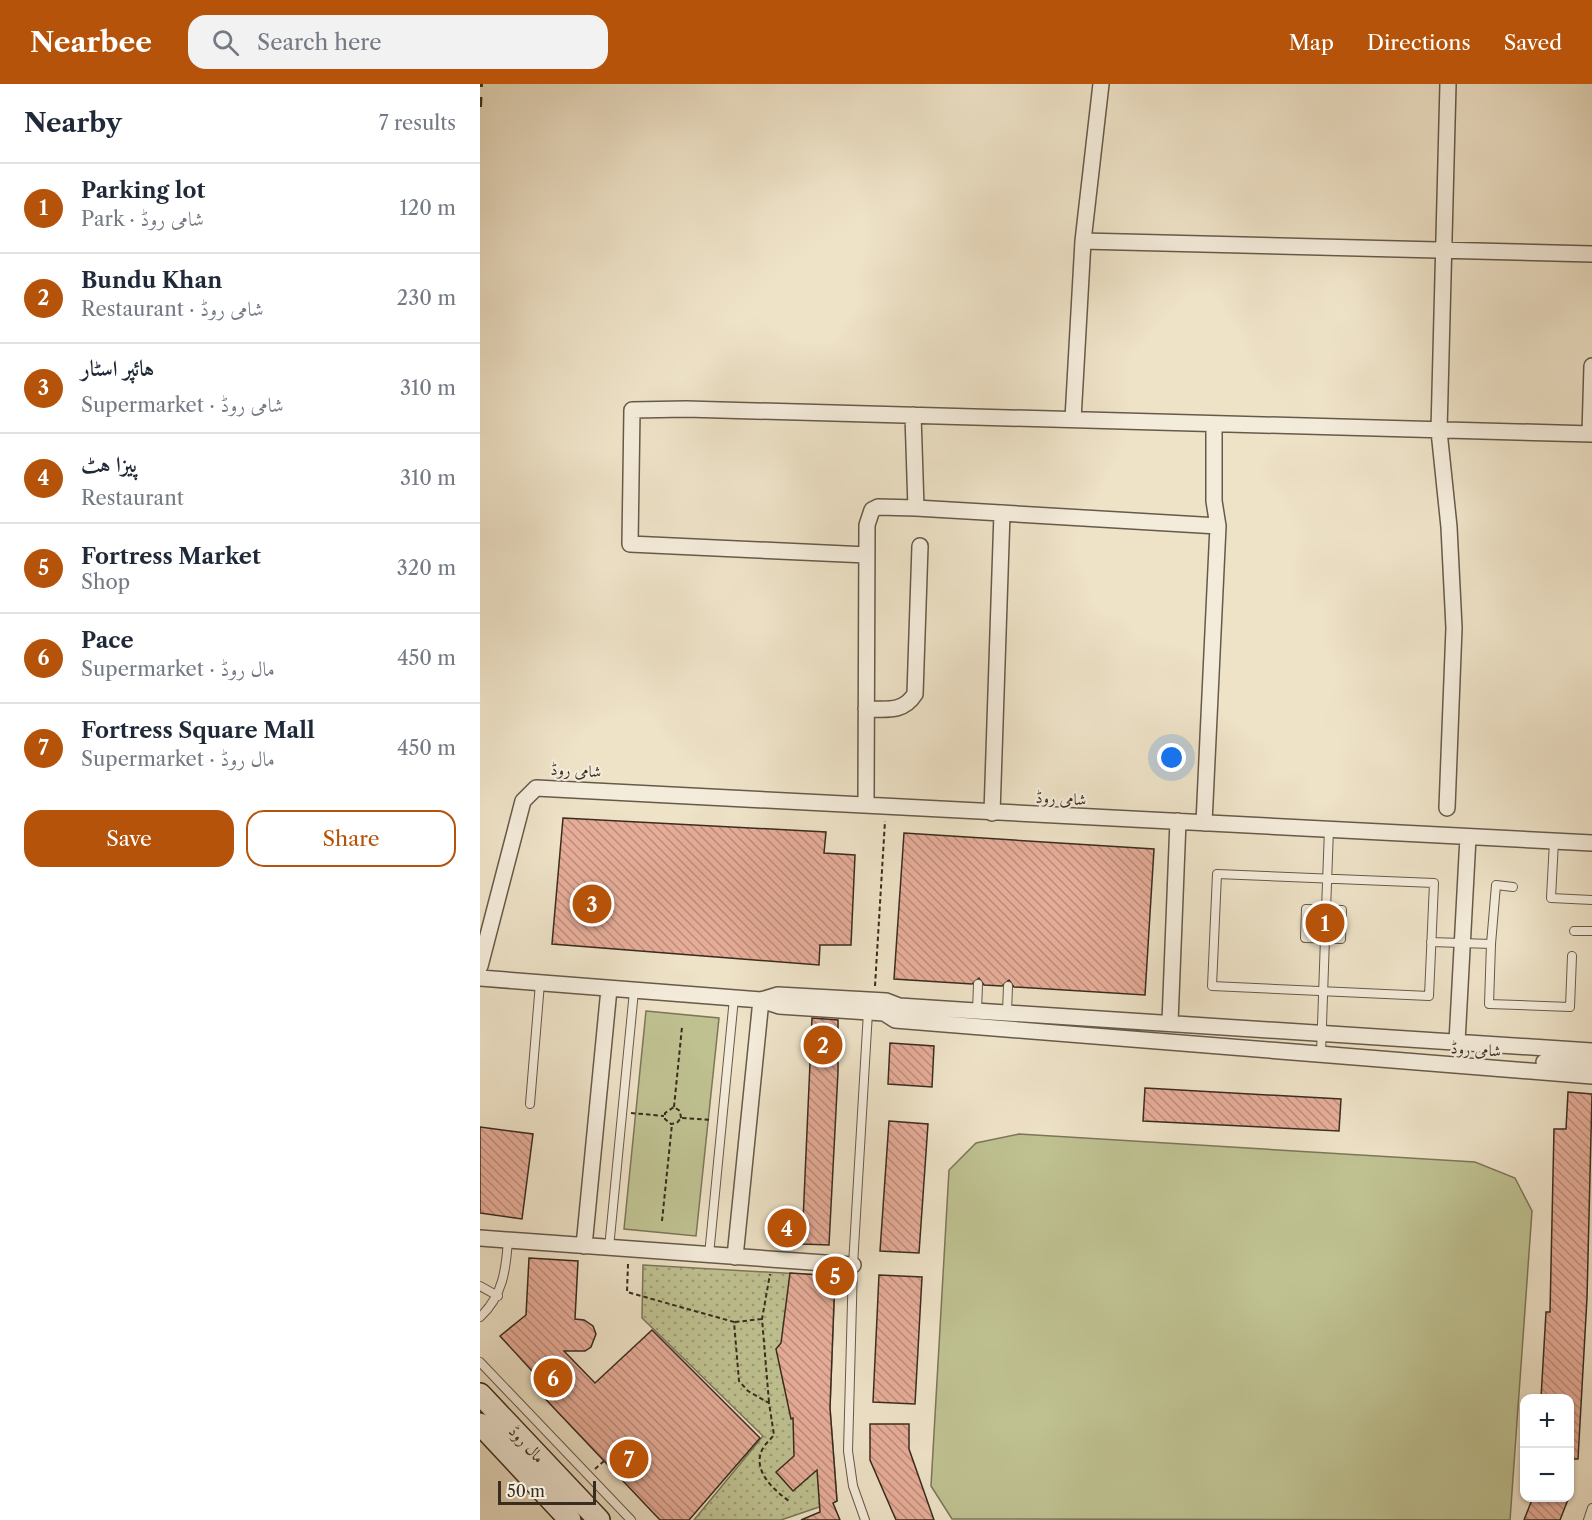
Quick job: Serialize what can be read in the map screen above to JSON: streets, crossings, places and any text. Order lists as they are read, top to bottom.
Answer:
{
  "streets": {
    "main road": ["مال روڈ"],
    "street": ["شامی روڈ"]
  },
  "scale_bar": "50 m",
  "page": {
    "header": "Nearbee",
    "search": "Search here",
    "nav": ["Map", "Directions", "Saved"],
    "heading": ["Nearby", "7 results"],
    "list": [
      {
        "mark": "1",
        "name": "Parking lot",
        "note": "Park · شامی روڈ",
        "value": "120 m"
      },
      {
        "mark": "2",
        "name": "Bundu Khan",
        "note": "Restaurant · شامی روڈ",
        "value": "230 m"
      },
      {
        "mark": "3",
        "name": "ہائپر اسٹار",
        "note": "Supermarket · شامی روڈ",
        "value": "310 m"
      },
      {
        "mark": "4",
        "name": "پیزا ہٹ",
        "note": "Restaurant",
        "value": "310 m"
      },
      {
        "mark": "5",
        "name": "Fortress Market",
        "note": "Shop",
        "value": "320 m"
      },
      {
        "mark": "6",
        "name": "Pace",
        "note": "Supermarket · مال روڈ",
        "value": "450 m"
      },
      {
        "mark": "7",
        "name": "Fortress Square Mall",
        "note": "Supermarket · مال روڈ",
        "value": "450 m"
      }
    ],
    "buttons": ["Save", "Share"],
    "pins": [
      "3",
      "1",
      "2",
      "4",
      "5",
      "6",
      "7"
    ],
    "map_buttons": ["+", "−"],
    "scale": "50 m"
  }
}
